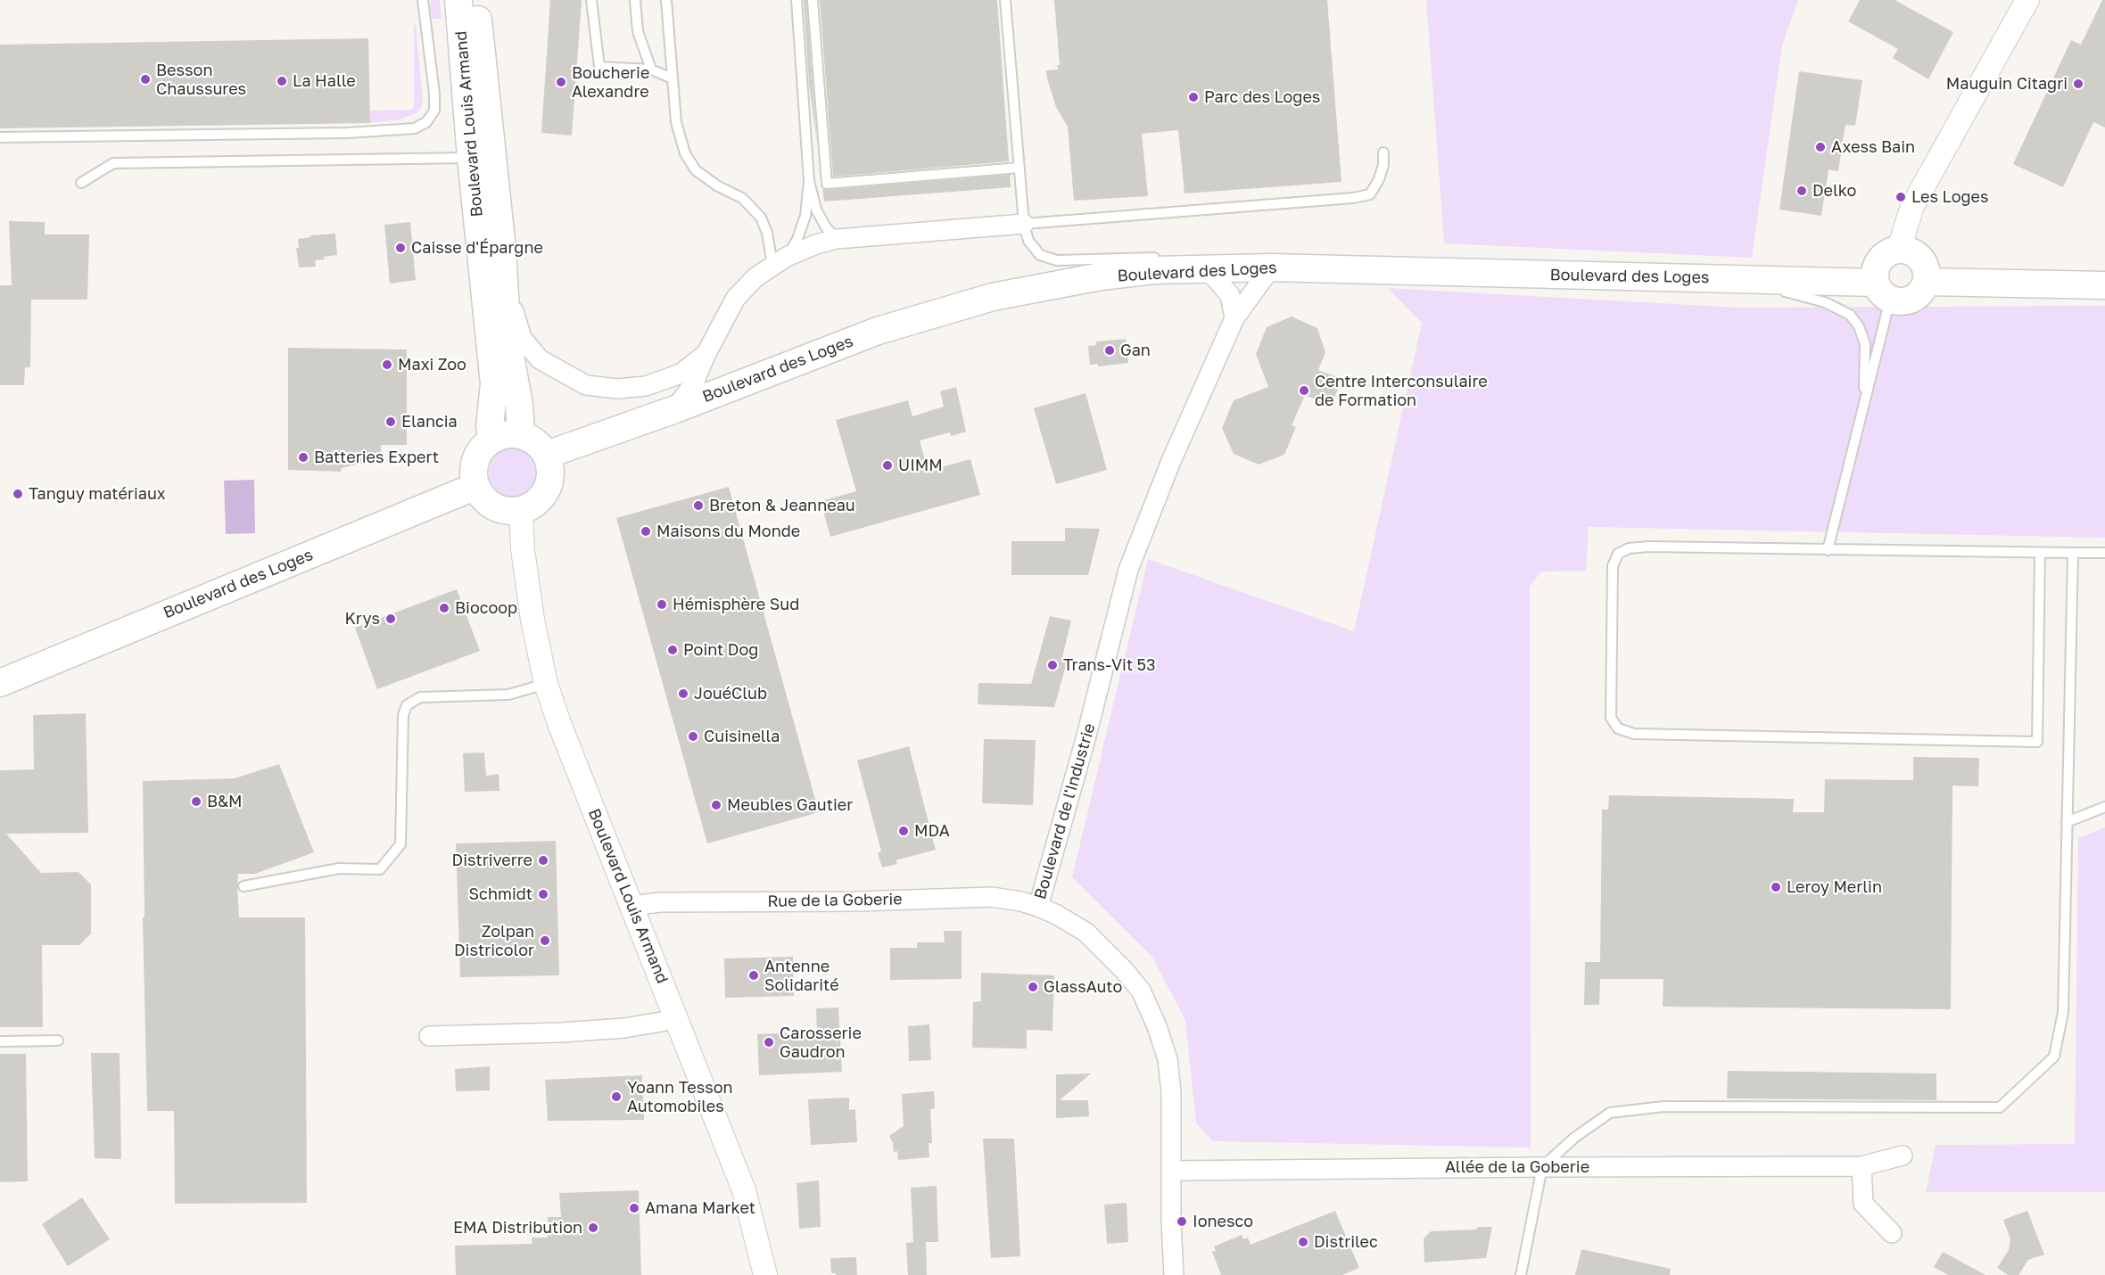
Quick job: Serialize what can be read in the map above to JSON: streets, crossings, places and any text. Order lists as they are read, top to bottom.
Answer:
{
  "streets": {
    "main road": ["Boulevard Louis Armand", "Boulevard des Loges"],
    "street": ["Boulevard de l'Industrie", "Rue de la Goberie", "Allée de la Goberie"]
  },
  "crossings": [
    ["Boulevard Louis Armand", "Boulevard des Loges"],
    ["Boulevard Louis Armand", "Rue de la Goberie"],
    ["Boulevard des Loges", "Boulevard de l'Industrie"],
    ["Boulevard de l'Industrie", "Rue de la Goberie"],
    ["Boulevard de l'Industrie", "Allée de la Goberie"]
  ],
  "places": [
    "Besson Chaussures",
    "La Halle",
    "Boucherie Alexandre",
    "Mauguin Citagri",
    "Parc des Loges",
    "Axess Bain",
    "Delko",
    "Les Loges",
    "Caisse d'Épargne",
    "Gan",
    "Maxi Zoo",
    "Centre Interconsulaire de Formation",
    "Elancia",
    "Batteries Expert",
    "UIMM",
    "Tanguy matériaux",
    "Breton & Jeanneau",
    "Maisons du Monde",
    "Hémisphère Sud",
    "Biocoop",
    "Krys",
    "Point Dog",
    "Trans-Vit 53",
    "JouéClub",
    "Cuisinella",
    "B&M",
    "Meubles Gautier",
    "MDA",
    "Distriverre",
    "Leroy Merlin",
    "Schmidt",
    "Zolpan Districolor",
    "Antenne Solidarité",
    "GlassAuto",
    "Carosserie Gaudron",
    "Yoann Tesson Automobiles",
    "Amana Market",
    "Ionesco",
    "EMA Distribution",
    "Distrilec"
  ]
}
